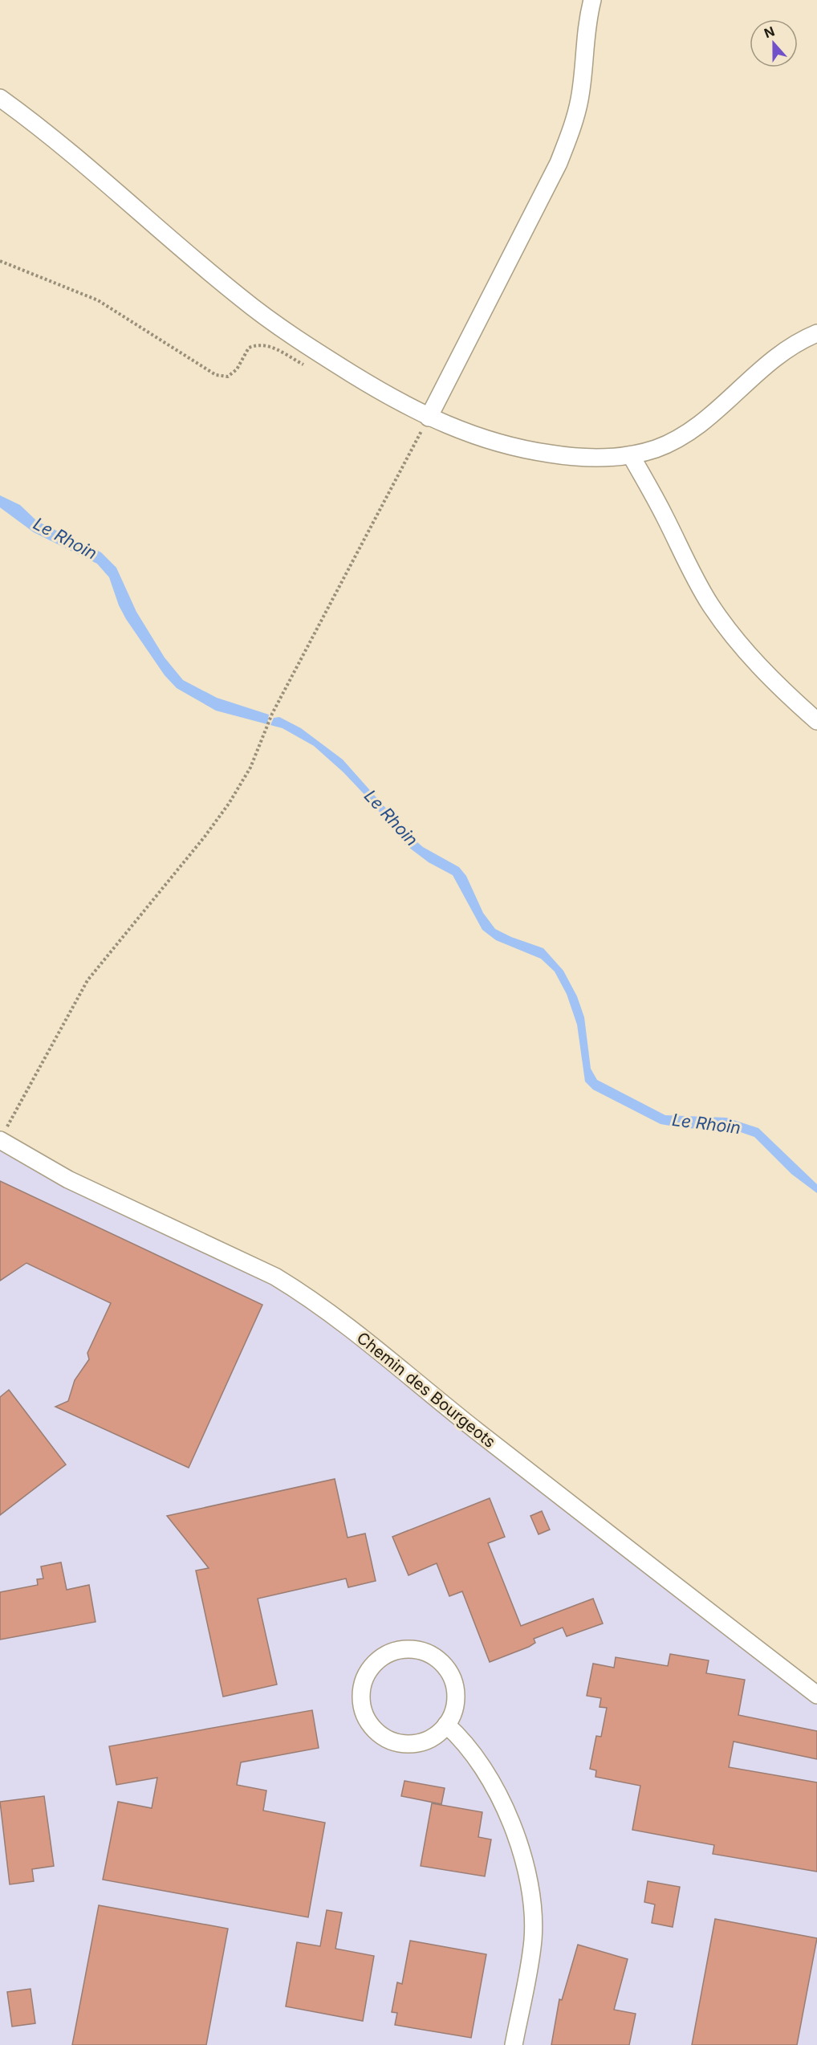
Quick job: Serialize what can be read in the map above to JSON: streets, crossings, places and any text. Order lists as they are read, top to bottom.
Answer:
{
  "streets": {
    "street": ["Chemin des Bourgeots"]
  },
  "water": ["Le Rhoin"],
  "north": "top"
}
